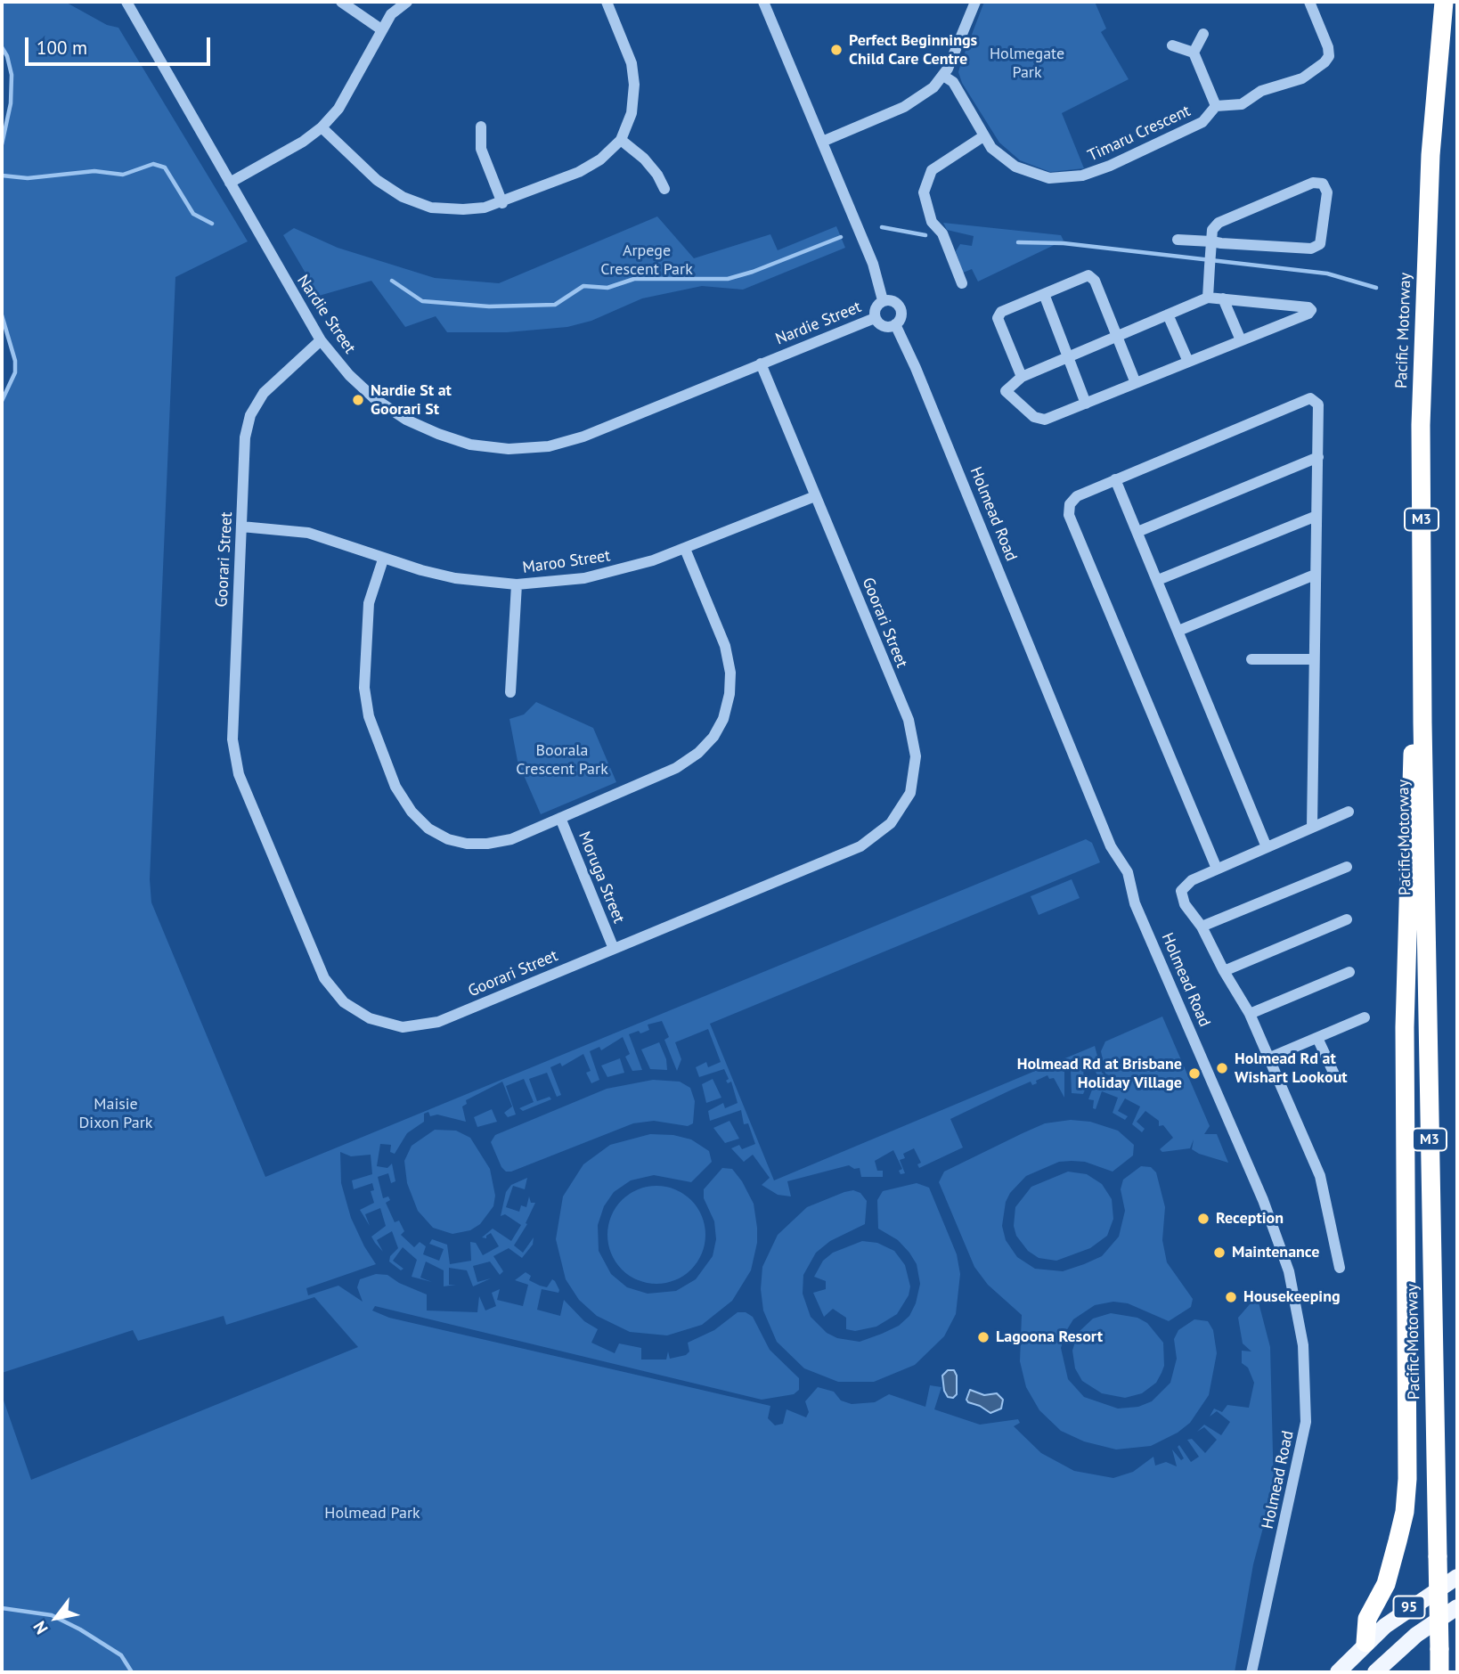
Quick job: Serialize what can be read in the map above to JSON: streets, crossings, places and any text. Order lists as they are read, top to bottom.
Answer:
{
  "streets": {
    "highway": ["Pacific Motorway", "M3"],
    "main road": ["95"],
    "street": [
      "Timaru Crescent",
      "Nardie Street",
      "Holmead Road",
      "Goorari Street",
      "Maroo Street",
      "Moruga Street"
    ]
  },
  "crossings": [
    ["Nardie Street", "Holmead Road"],
    ["Nardie Street", "Goorari Street"],
    ["Goorari Street", "Maroo Street"],
    ["Goorari Street", "Moruga Street"]
  ],
  "parks": [
    "Holmegate Park",
    "Arpege Crescent Park",
    "Boorala Crescent Park",
    "Maisie Dixon Park",
    "Holmead Park"
  ],
  "places": [
    "Perfect Beginnings Child Care Centre",
    "Nardie St at Goorari St",
    "Holmead Rd at Wishart Lookout",
    "Holmead Rd at Brisbane Holiday Village",
    "Reception",
    "Maintenance",
    "Housekeeping",
    "Lagoona Resort"
  ],
  "scale_bar": "100 m",
  "north": "bottom left"
}
